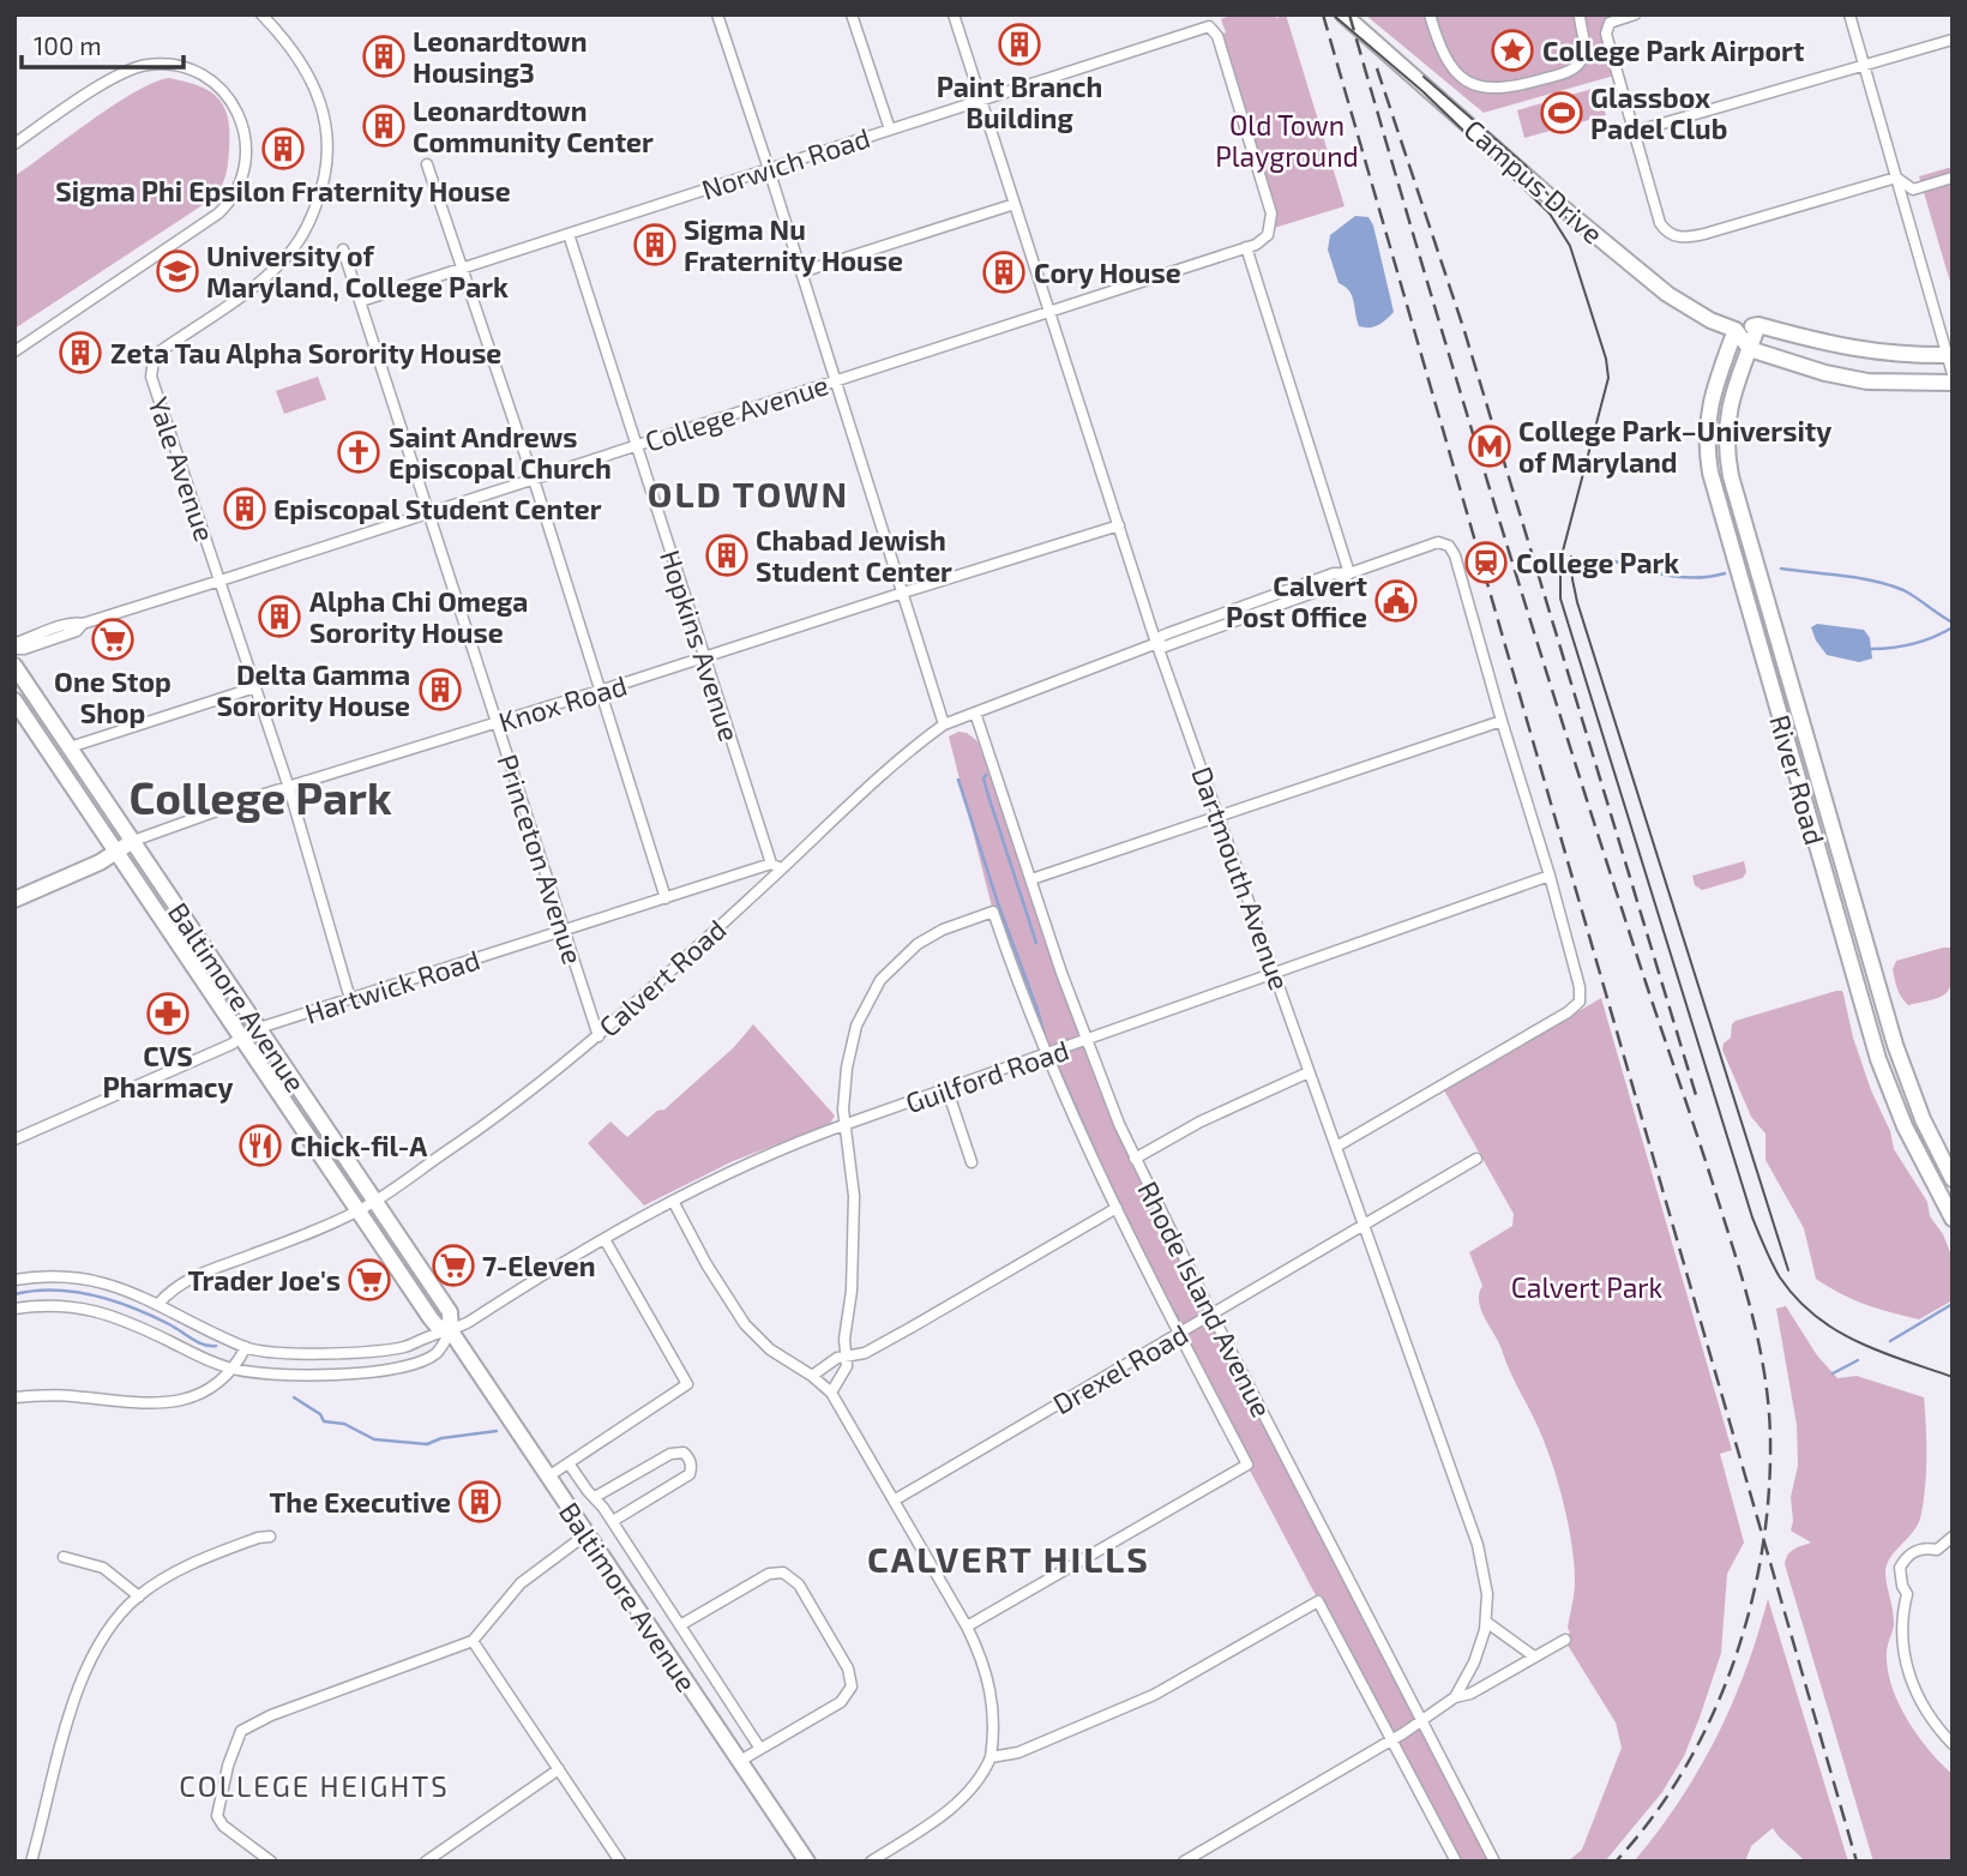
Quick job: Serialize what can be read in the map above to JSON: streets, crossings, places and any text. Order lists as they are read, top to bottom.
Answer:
{
  "streets": {
    "main road": [
      "Campus Drive",
      "Knox Road",
      "River Road",
      "Baltimore Avenue"
    ],
    "street": [
      "Norwich Road",
      "College Avenue",
      "Yale Avenue",
      "Hopkins Avenue",
      "Princeton Avenue",
      "Dartmouth Avenue",
      "Calvert Road",
      "Hartwick Road",
      "Guilford Road",
      "Rhode Island Avenue",
      "Drexel Road"
    ]
  },
  "crossings": [
    ["Norwich Road", "College Avenue"],
    ["Norwich Road", "Hopkins Avenue"],
    ["Norwich Road", "Princeton Avenue"],
    ["Norwich Road", "Dartmouth Avenue"],
    ["Campus Drive", "River Road"],
    ["College Avenue", "Yale Avenue"],
    ["College Avenue", "Hopkins Avenue"],
    ["College Avenue", "Princeton Avenue"],
    ["College Avenue", "Dartmouth Avenue"],
    ["Yale Avenue", "Knox Road"],
    ["Yale Avenue", "Hartwick Road"],
    ["Hopkins Avenue", "Knox Road"],
    ["Hopkins Avenue", "Calvert Road"],
    ["Hopkins Avenue", "Hartwick Road"],
    ["Knox Road", "Princeton Avenue"],
    ["Knox Road", "Dartmouth Avenue"],
    ["Knox Road", "Baltimore Avenue"],
    ["Princeton Avenue", "Calvert Road"],
    ["Princeton Avenue", "Hartwick Road"],
    ["Dartmouth Avenue", "Calvert Road"],
    ["Dartmouth Avenue", "Guilford Road"],
    ["Dartmouth Avenue", "Rhode Island Avenue"],
    ["Dartmouth Avenue", "Drexel Road"],
    ["Calvert Road", "Hartwick Road"],
    ["Calvert Road", "Baltimore Avenue"],
    ["Calvert Road", "Rhode Island Avenue"],
    ["Hartwick Road", "Baltimore Avenue"],
    ["Baltimore Avenue", "Guilford Road"],
    ["Guilford Road", "Rhode Island Avenue"],
    ["Rhode Island Avenue", "Drexel Road"]
  ],
  "districts": [
    "OLD TOWN",
    "College Park",
    "CALVERT HILLS",
    "COLLEGE HEIGHTS"
  ],
  "parks": ["Old Town Playground", "Calvert Park"],
  "places": {
    "building": [
      "Paint Branch Building",
      "Leonardtown Housing3",
      "Leonardtown Community Center",
      "Sigma Phi Epsilon Fraternity House",
      "Sigma Nu Fraternity House",
      "Cory House",
      "Zeta Tau Alpha Sorority House",
      "Episcopal Student Center",
      "Chabad Jewish Student Center",
      "Alpha Chi Omega Sorority House",
      "Delta Gamma Sorority House",
      "The Executive"
    ],
    "place": ["College Park Airport"],
    "sports": ["Glassbox Padel Club"],
    "school or university": ["University of Maryland, College Park"],
    "metro station": ["College Park–University of Maryland"],
    "church": ["Saint Andrews Episcopal Church"],
    "station": ["College Park"],
    "public building": ["Calvert Post Office"],
    "supermarket": ["One Stop Shop", "7-Eleven", "Trader Joe's"],
    "pharmacy": ["CVS Pharmacy"],
    "restaurant": ["Chick-fil-A"]
  },
  "scale_bar": "100 m"
}
